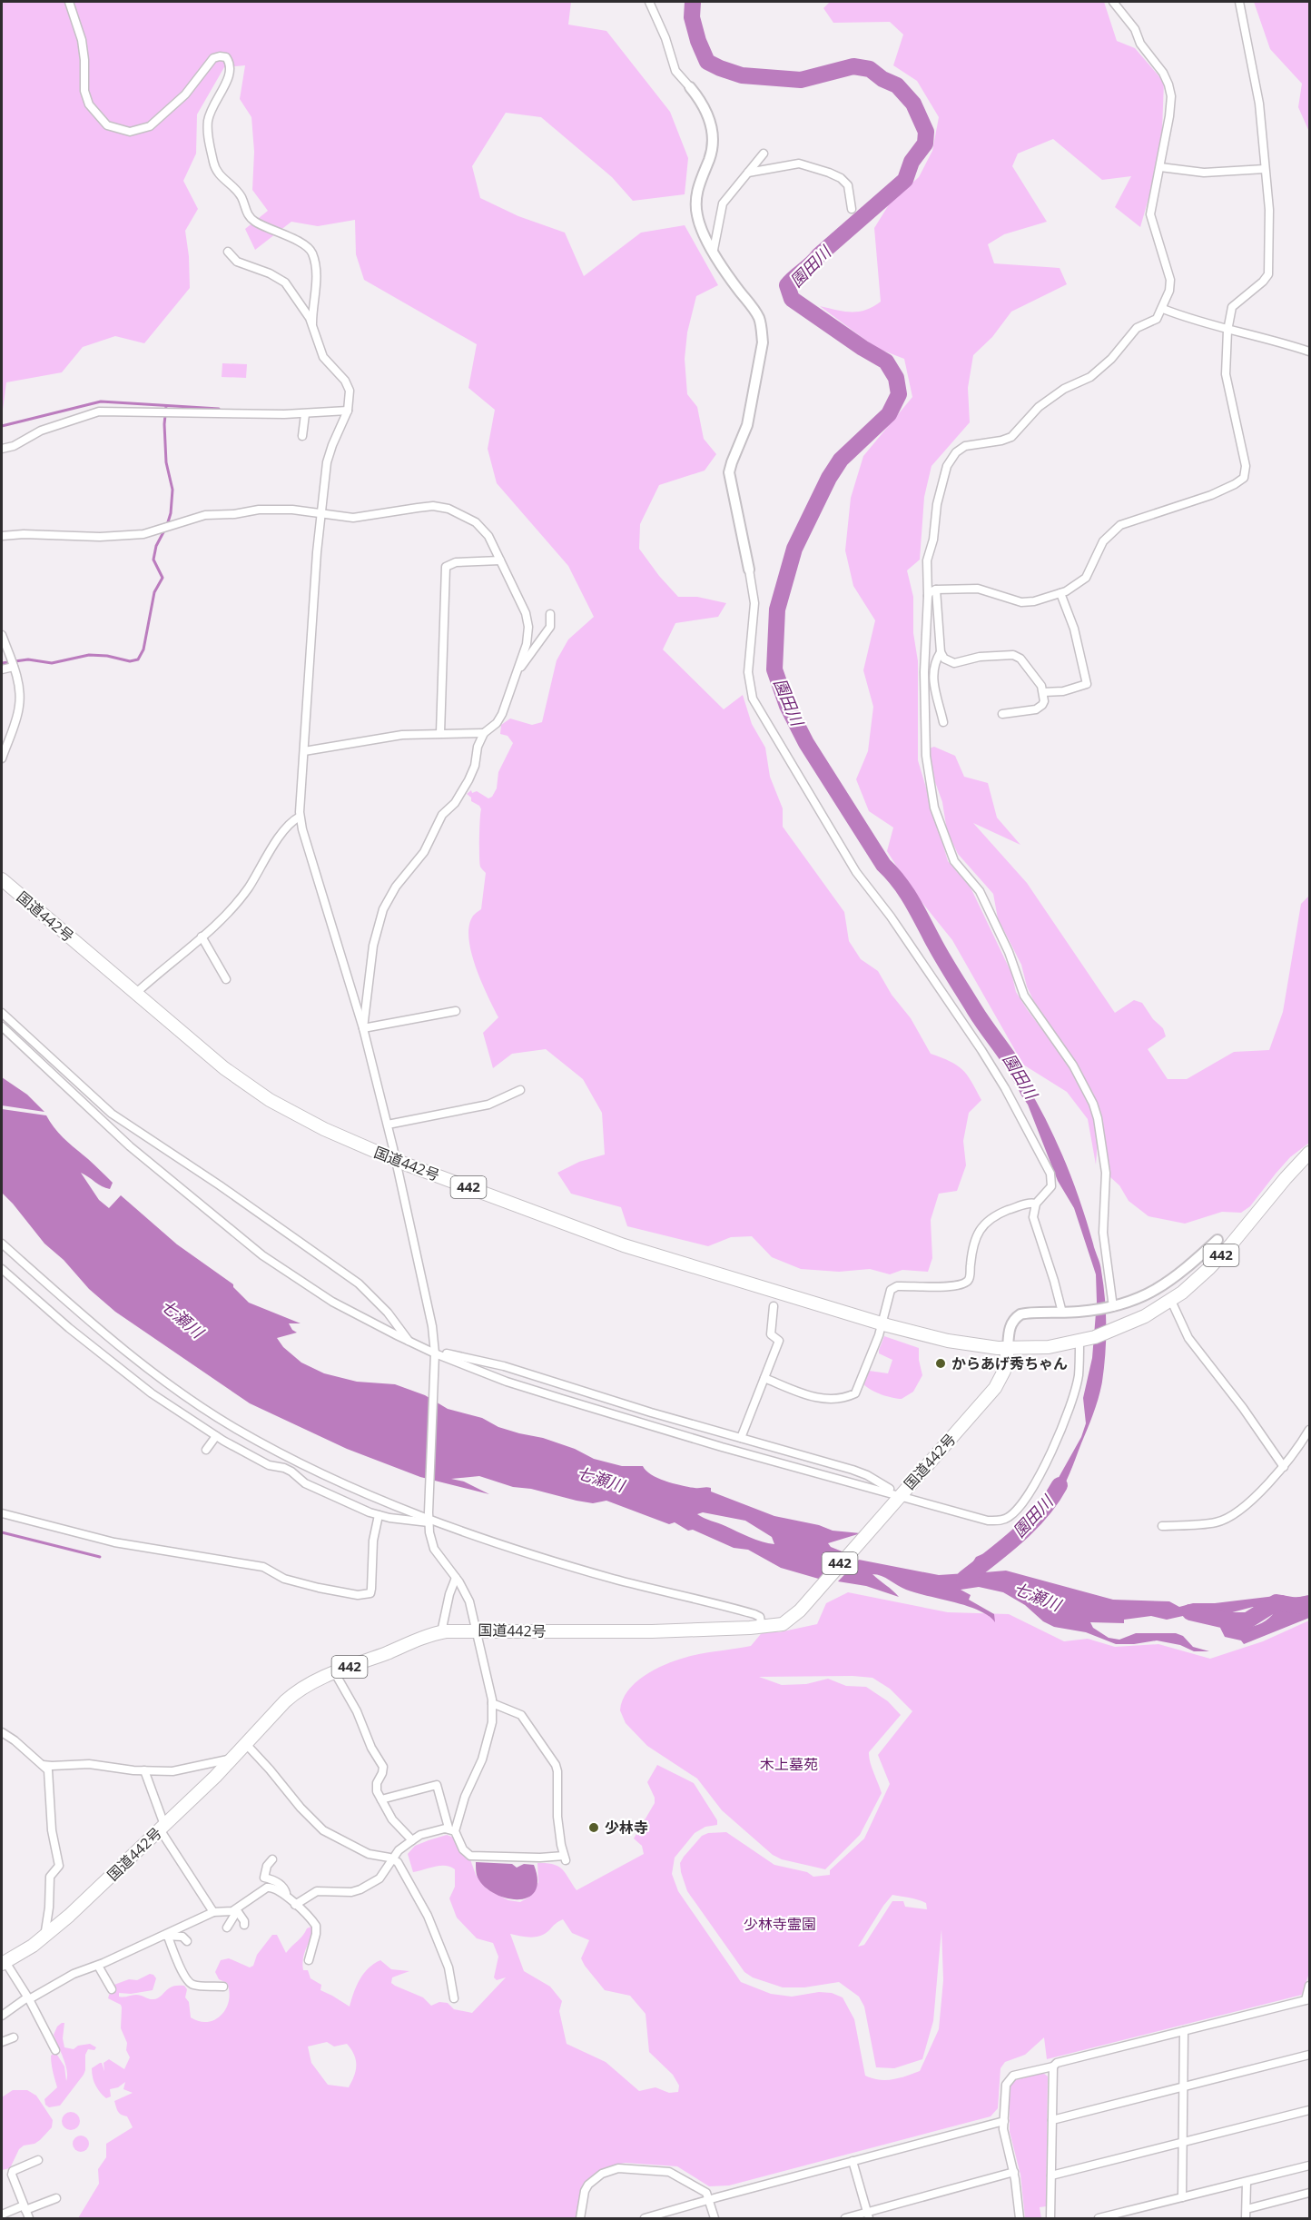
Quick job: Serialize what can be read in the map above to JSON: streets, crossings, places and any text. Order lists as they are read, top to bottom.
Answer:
{
  "streets": {
    "highway": ["国道442号", "442"]
  },
  "water": ["園田川", "七瀬川"],
  "parks": ["木上墓苑", "少林寺霊園"],
  "places": ["からあげ秀ちゃん", "少林寺"]
}
